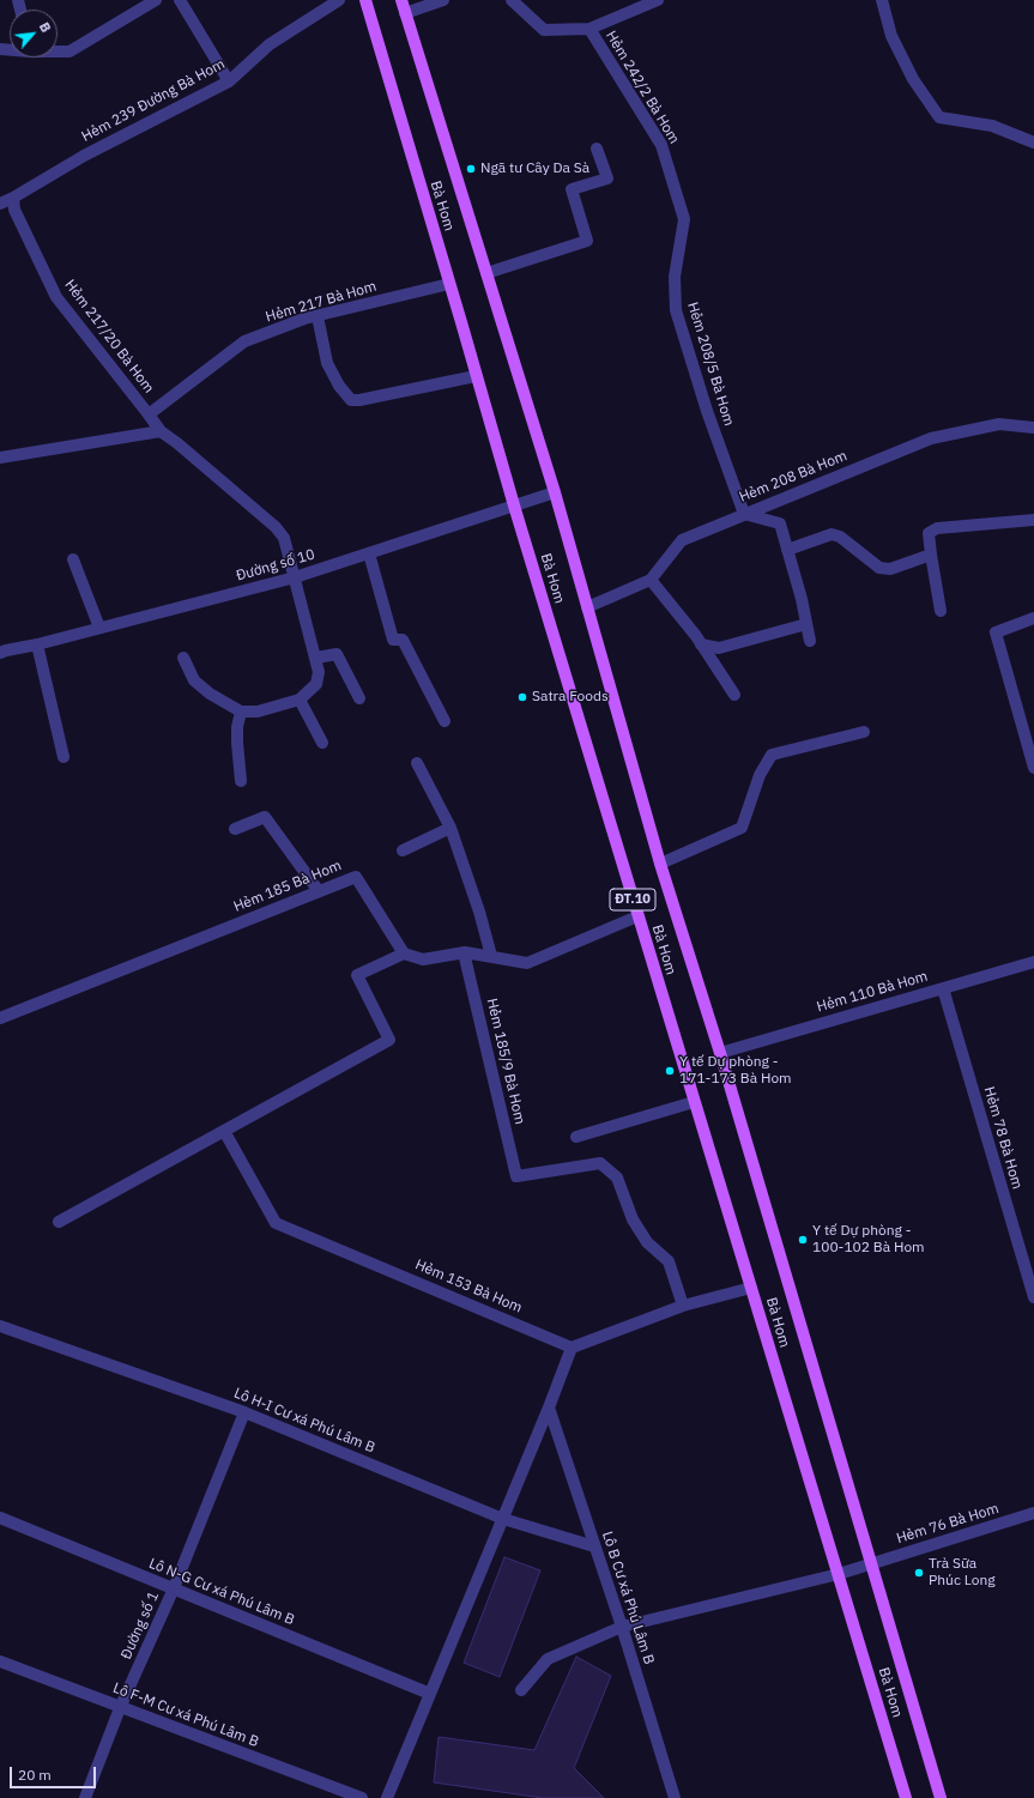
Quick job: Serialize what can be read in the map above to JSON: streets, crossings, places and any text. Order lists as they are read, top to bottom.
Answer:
{
  "streets": {
    "main road": ["Bà Hom", "ĐT.10"],
    "street": [
      "Hẻm 242/2 Bà Hom",
      "Hẻm 239 Đường Bà Hom",
      "Hẻm 217 Bà Hom",
      "Hẻm 217/20 Bà Hom",
      "Hẻm 208/5 Bà Hom",
      "Hẻm 208 Bà Hom",
      "Đường số 10",
      "Hẻm 185 Bà Hom",
      "Hẻm 110 Bà Hom",
      "Hẻm 185/9 Bà Hom",
      "Hẻm 78 Bà Hom",
      "Hẻm 153 Bà Hom",
      "Lô H-I Cư xá Phú Lâm B",
      "Hẻm 76 Bà Hom",
      "Lô N-G Cư xá Phú Lâm B",
      "Lô B Cư xá Phú Lâm B",
      "Đường số 1",
      "Lô F-M Cư xá Phú Lâm B"
    ]
  },
  "crossings": [
    ["Hẻm 242/2 Bà Hom", "Hẻm 208/5 Bà Hom"],
    ["Hẻm 239 Đường Bà Hom", "Hẻm 217/20 Bà Hom"],
    ["Bà Hom", "Hẻm 217 Bà Hom"],
    ["Bà Hom", "Hẻm 208 Bà Hom"],
    ["Bà Hom", "Đường số 10"],
    ["Bà Hom", "Hẻm 110 Bà Hom"],
    ["Bà Hom", "Hẻm 76 Bà Hom"],
    ["Hẻm 217 Bà Hom", "Hẻm 217/20 Bà Hom"],
    ["Hẻm 208/5 Bà Hom", "Hẻm 208 Bà Hom"],
    ["Hẻm 110 Bà Hom", "Hẻm 78 Bà Hom"],
    ["Lô H-I Cư xá Phú Lâm B", "Lô B Cư xá Phú Lâm B"],
    ["Lô H-I Cư xá Phú Lâm B", "Đường số 1"],
    ["Hẻm 76 Bà Hom", "Lô B Cư xá Phú Lâm B"],
    ["Lô N-G Cư xá Phú Lâm B", "Đường số 1"],
    ["Đường số 1", "Lô F-M Cư xá Phú Lâm B"]
  ],
  "places": [
    "Ngã tư Cây Da Sà",
    "Satra Foods",
    "Y tế Dự phòng - 171-173 Bà Hom",
    "Y tế Dự phòng - 100-102 Bà Hom",
    "Trà Sữa Phúc Long"
  ],
  "scale_bar": "20 m",
  "north": "top right"
}
